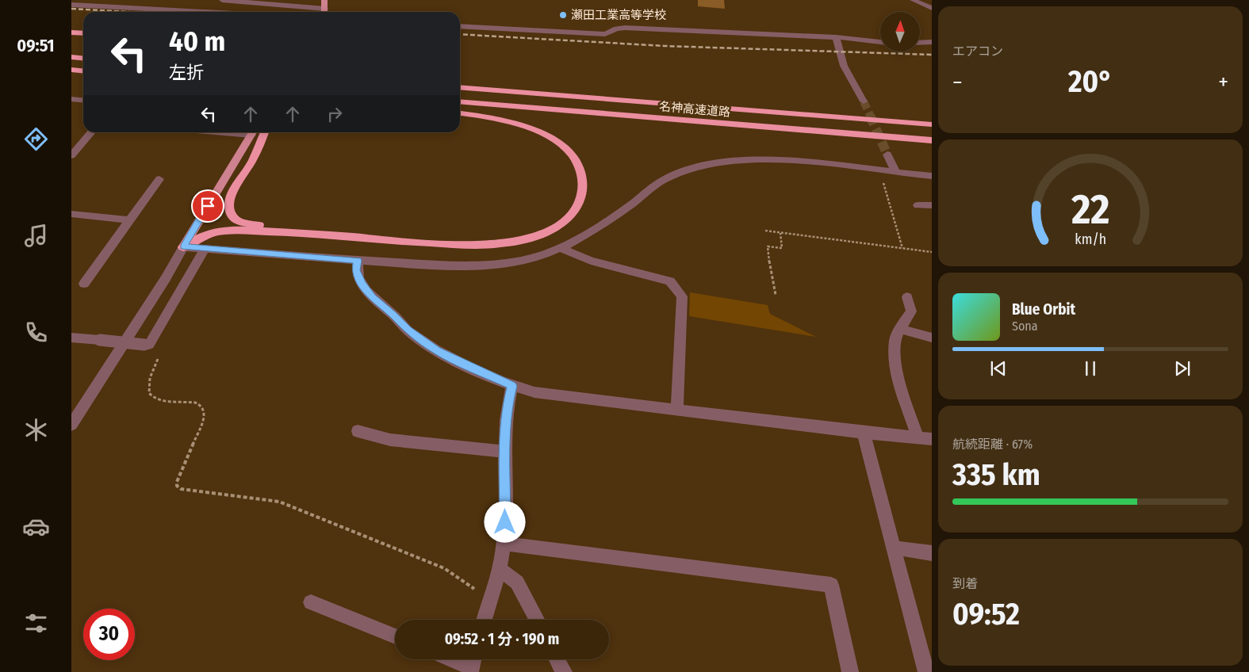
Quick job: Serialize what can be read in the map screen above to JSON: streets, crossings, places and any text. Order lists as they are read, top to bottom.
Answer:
{
  "streets": {
    "highway": ["名神高速道路"]
  },
  "places": ["瀬田工業高等学校"],
  "north": "top",
  "page": {
    "tabs": "09:51",
    "tile": [
      "エアコン",
      ["航続距離 · 67%", "335 km"],
      ["到着", "09:52"]
    ],
    "turn": ["40 m", "左折"],
    "heat": ["−", "20°", "+"],
    "song": ["Blue Orbit", "Sona"],
    "limit": "30",
    "trip": "09:52 · 1 分 · 190 m",
    "gauge": ["22", "km/h"]
  }
}
